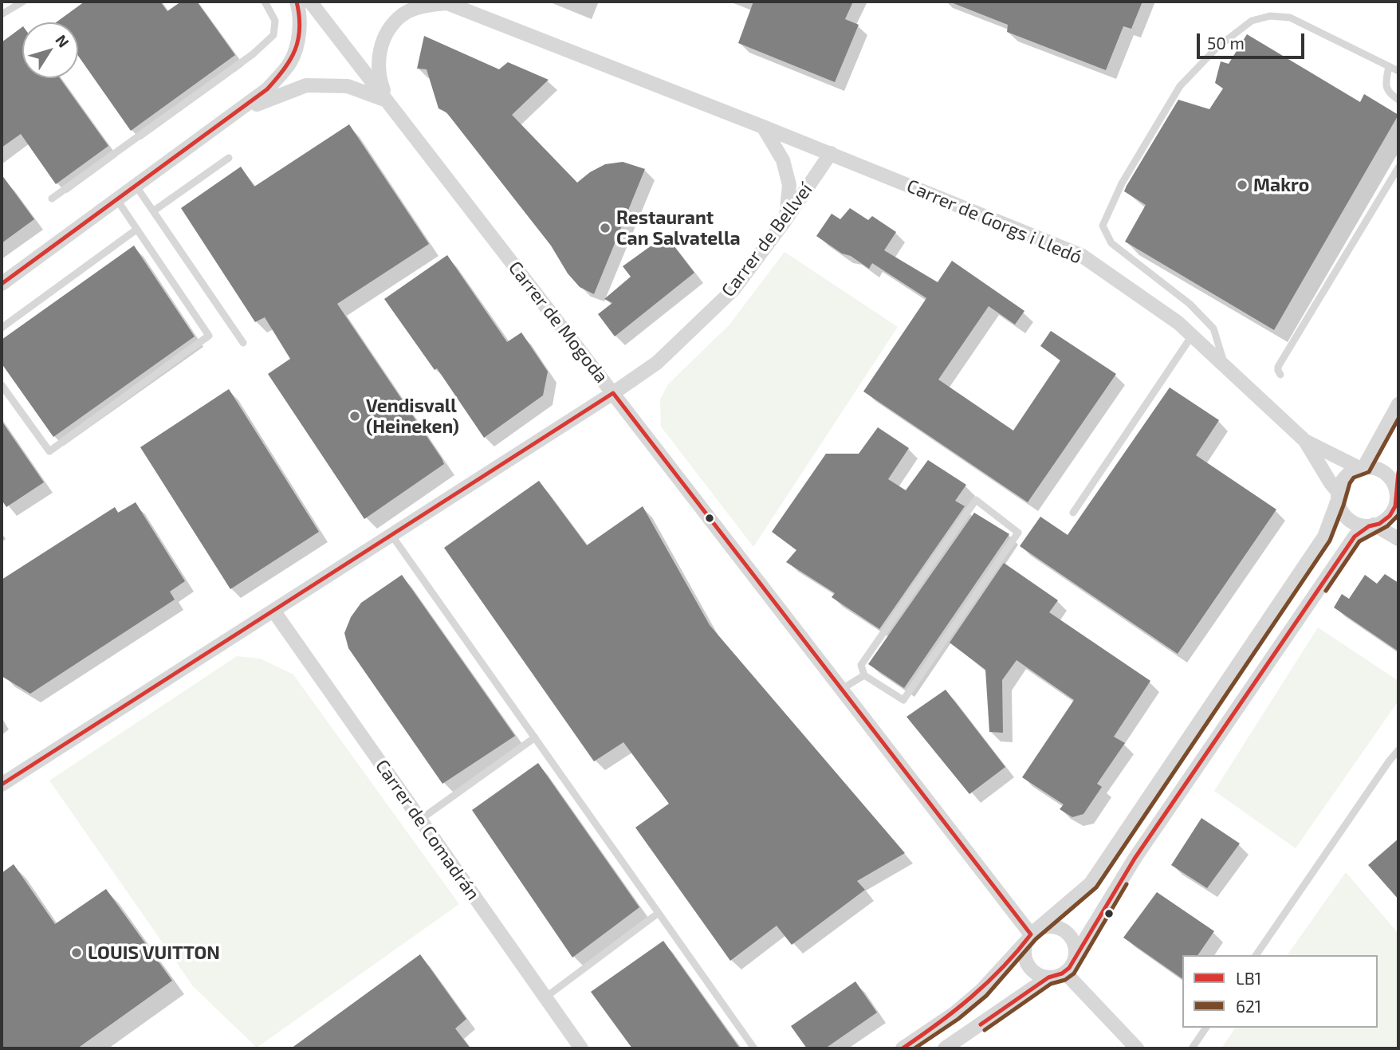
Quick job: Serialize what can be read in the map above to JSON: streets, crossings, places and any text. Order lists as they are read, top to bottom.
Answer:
{
  "streets": {
    "street": [
      "Carrer de Gorgs i Lledó",
      "Carrer de Bellveí",
      "Carrer de Mogoda",
      "Carrer de Comadrán"
    ]
  },
  "crossings": [
    ["Carrer de Gorgs i Lledó", "Carrer de Bellveí"],
    ["Carrer de Gorgs i Lledó", "Carrer de Mogoda"],
    ["Carrer de Bellveí", "Carrer de Mogoda"],
    ["Carrer de Bellveí", "Carrer de Comadrán"]
  ],
  "places": [
    "Makro",
    "Restaurant Can Salvatella",
    "Vendisvall (Heineken)",
    "LOUIS VUITTON"
  ],
  "lines": ["transit line LB1", "transit line 621"],
  "legend": ["LB1", "621"],
  "scale_bar": "50 m",
  "north": "top right"
}
